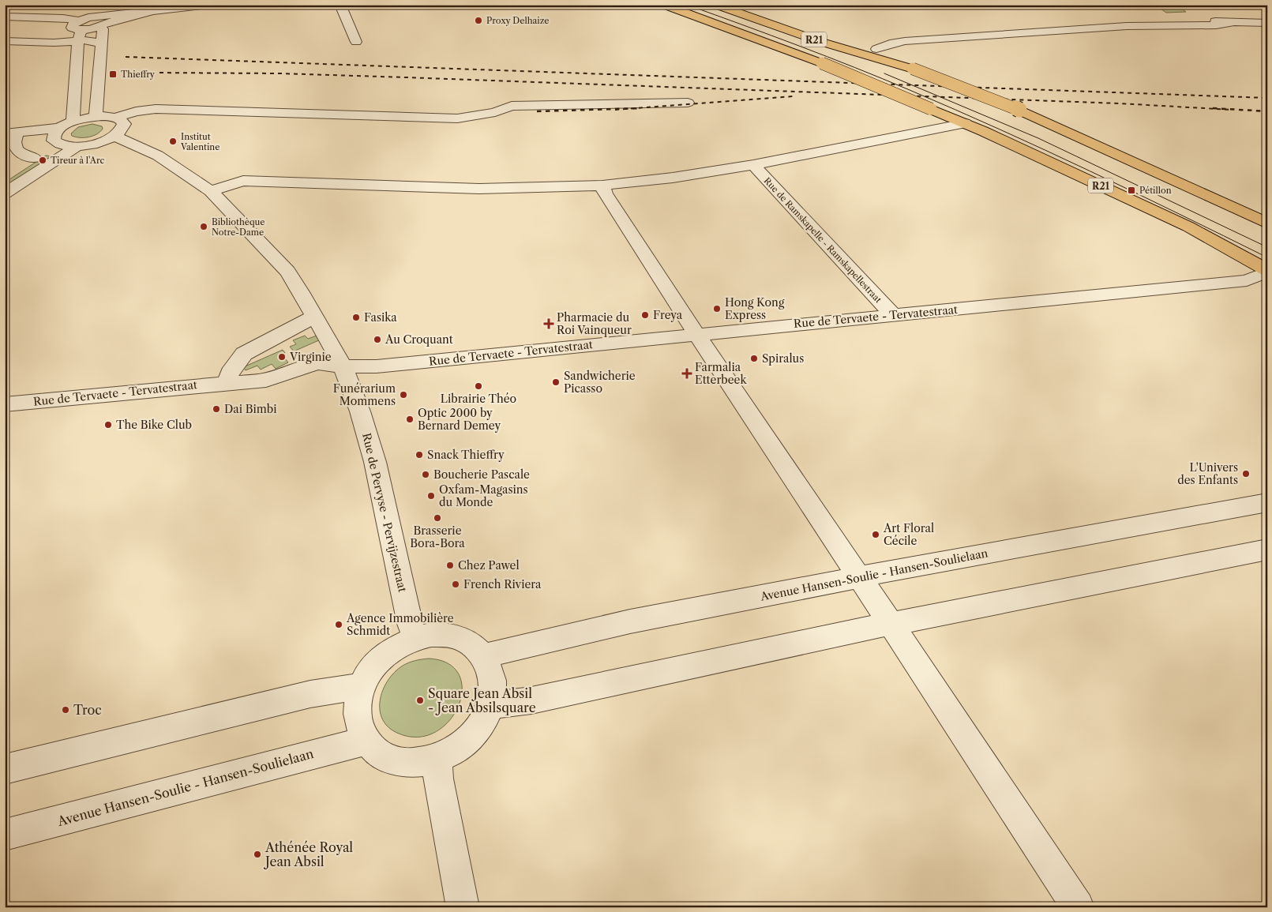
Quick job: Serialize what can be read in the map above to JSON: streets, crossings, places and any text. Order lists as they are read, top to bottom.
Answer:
{
  "streets": {
    "main road": ["R21"],
    "street": [
      "Rue de Ramskapelle - Ramskapellestraat",
      "Rue de Tervaete - Tervatestraat",
      "Rue de Pervyse - Pervijzestraat",
      "Avenue Hansen-Soulie - Hansen-Soulielaan"
    ]
  },
  "crossings": [
    ["R21", "Rue de Tervaete - Tervatestraat"],
    ["Rue de Ramskapelle - Ramskapellestraat", "Rue de Tervaete - Tervatestraat"],
    ["Rue de Tervaete - Tervatestraat", "Rue de Pervyse - Pervijzestraat"],
    ["Rue de Pervyse - Pervijzestraat", "Avenue Hansen-Soulie - Hansen-Soulielaan"]
  ],
  "places": {
    "other": [
      "Proxy Delhaize",
      "Institut Valentine",
      "Tireur à l'Arc",
      "Bibliothèque Notre-Dame",
      "Hong Kong Express",
      "Freya",
      "Fasika",
      "Au Croquant",
      "Virginie",
      "Spiralus",
      "Sandwicherie Picasso",
      "Librairie Théo",
      "Funérarium Mommens",
      "Dai Bimbi",
      "Optic 2000 by Bernard Demey",
      "The Bike Club",
      "Snack Thieffry",
      "L'Univers des Enfants",
      "Boucherie Pascale",
      "Oxfam-Magasins du Monde",
      "Brasserie Bora-Bora",
      "Art Floral Cécile",
      "Chez Pawel",
      "French Riviera",
      "Agence Immobilière Schmidt",
      "Square Jean Absil - Jean Absilsquare",
      "Troc",
      "Athénée Royal Jean Absil"
    ],
    "transit": ["Thieffry", "Pétillon"],
    "health": ["Pharmacie du Roi Vainqueur", "Farmalia Etterbeek"]
  }
}
